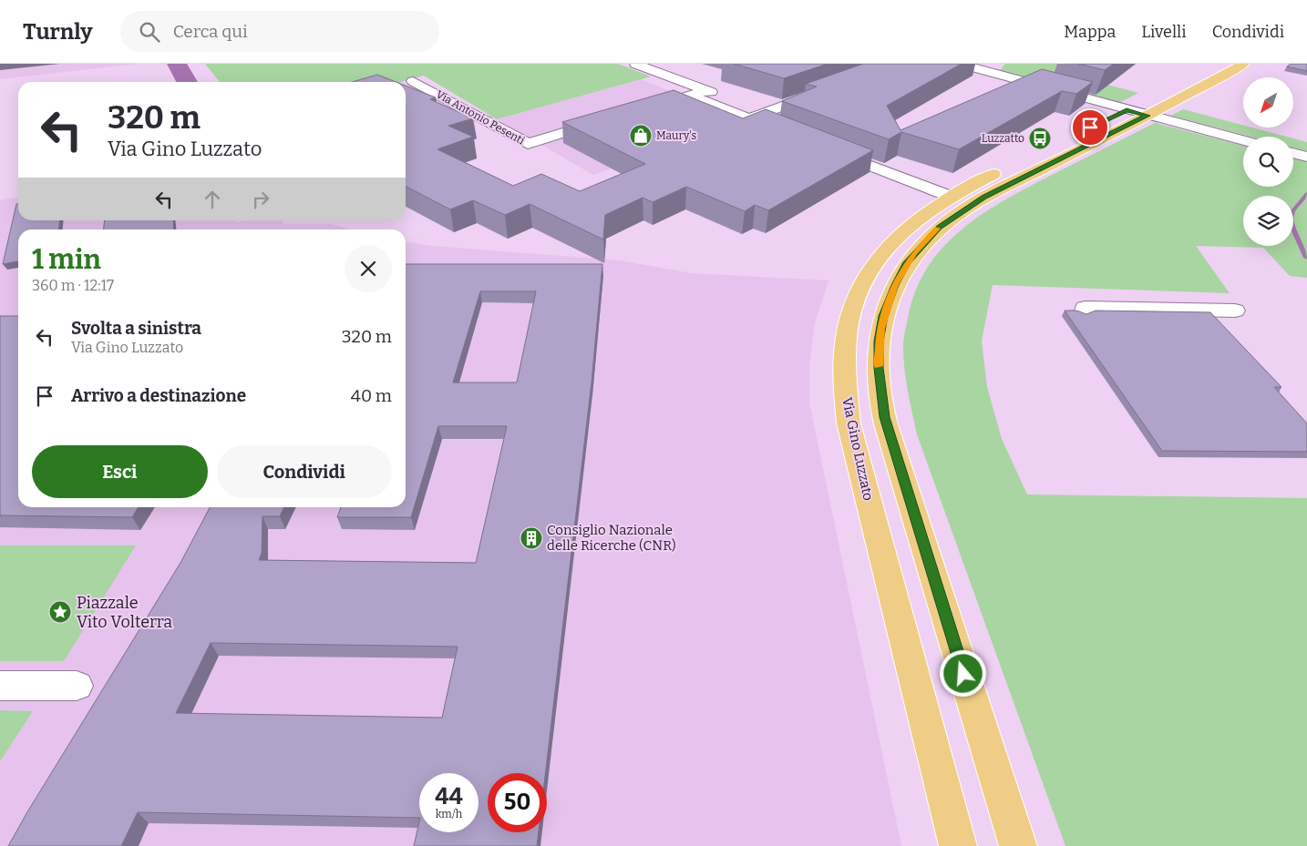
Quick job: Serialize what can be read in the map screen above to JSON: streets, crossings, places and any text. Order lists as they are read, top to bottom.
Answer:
{
  "streets": {
    "main road": ["Via Gino Luzzato"],
    "street": ["Via Antonio Pesenti"]
  },
  "places": {
    "shop": ["Maury's"],
    "bus stop": ["Luzzatto"],
    "building": ["Consiglio Nazionale delle Ricerche (CNR)"],
    "place": ["Piazzale Vito Volterra"]
  },
  "north": "bottom left",
  "page": {
    "header": "Turnly",
    "search": "Cerca qui",
    "nav": ["Mappa", "Livelli", "Condividi"],
    "turn": ["320 m", "Via Gino Luzzato"],
    "heading": ["1 min", "360 m · 12:17"],
    "list": [
      {
        "name": "Svolta a sinistra",
        "note": "Via Gino Luzzato",
        "value": "320 m"
      },
      {
        "name": "Arrivo a destinazione",
        "value": "40 m"
      }
    ],
    "buttons": ["Esci", "Condividi"],
    "speed": "44 km/h",
    "limit": "50"
  }
}
